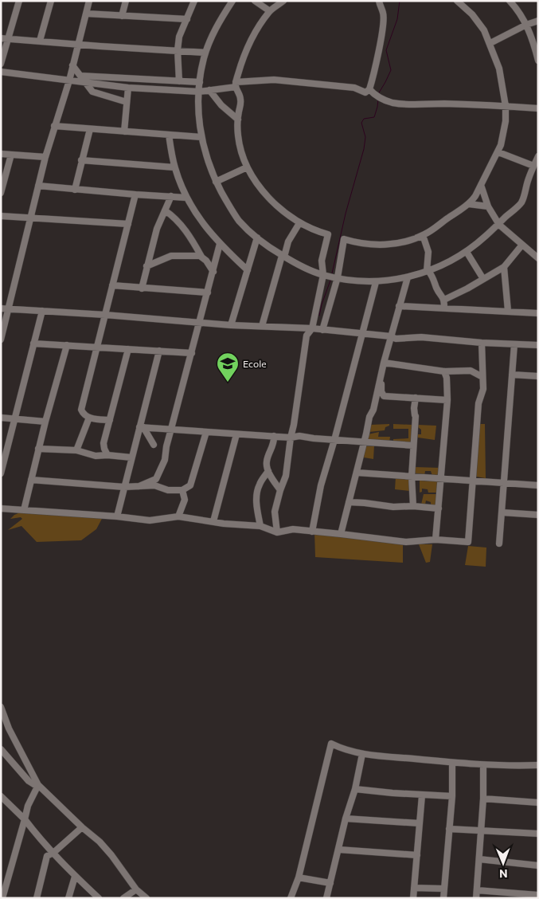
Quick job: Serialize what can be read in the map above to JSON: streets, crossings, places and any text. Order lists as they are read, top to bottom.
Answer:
{
  "places": {
    "school or university": ["Ecole"]
  },
  "north": "bottom"
}
